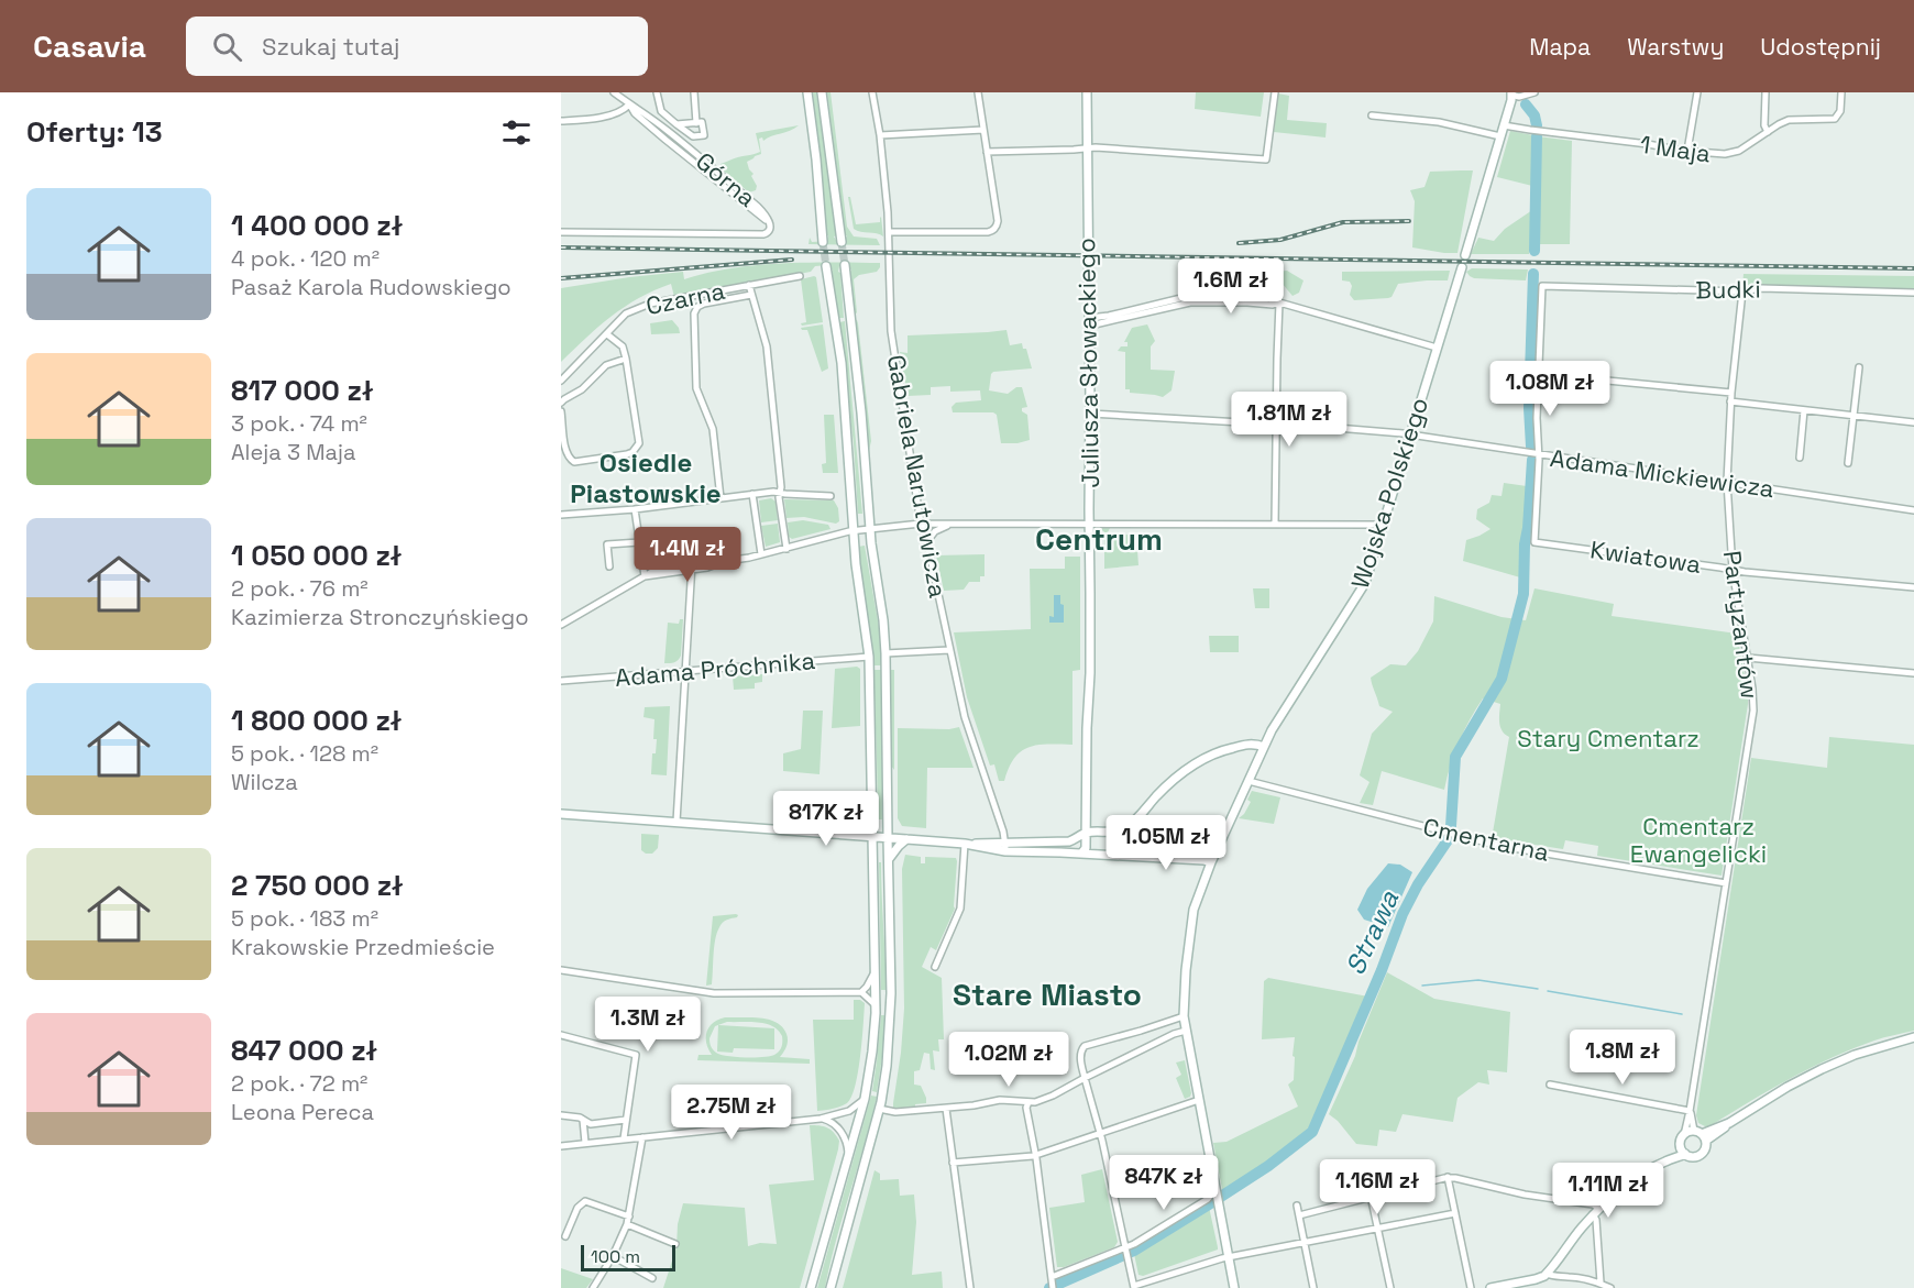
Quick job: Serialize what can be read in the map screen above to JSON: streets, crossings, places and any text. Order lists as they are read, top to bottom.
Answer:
{
  "streets": {
    "street": [
      "1 Maja",
      "Górna",
      "Budki",
      "Czarna",
      "Juliusza Słowackiego",
      "Adama Mickiewicza",
      "Gabriela Narutowicza",
      "Wojska Polskiego",
      "Kwiatowa",
      "Partyzantów",
      "Adama Próchnika",
      "Cmentarna"
    ]
  },
  "crossings": [
    ["Budki", "Partyzantów"],
    ["Juliusza Słowackiego", "Adama Mickiewicza"],
    ["Adama Mickiewicza", "Wojska Polskiego"],
    ["Adama Mickiewicza", "Kwiatowa"],
    ["Adama Mickiewicza", "Partyzantów"],
    ["Wojska Polskiego", "Cmentarna"],
    ["Kwiatowa", "Partyzantów"],
    ["Partyzantów", "Cmentarna"]
  ],
  "districts": ["Osiedle Piastowskie", "Centrum", "Stare Miasto"],
  "water": ["Strawa"],
  "parks": ["Stary Cmentarz", "Cmentarz Ewangelicki"],
  "scale_bar": "100 m",
  "page": {
    "header": "Casavia",
    "search": "Szukaj tutaj",
    "nav": ["Mapa", "Warstwy", "Udostępnij"],
    "heading": "Oferty: 13",
    "list": [
      {
        "name": "1 400 000 zł",
        "note": "4 pok. · 120 m² · Pasaż Karola Rudowskiego"
      },
      {
        "name": "817 000 zł",
        "note": "3 pok. · 74 m² · Aleja 3 Maja"
      },
      {
        "name": "1 050 000 zł",
        "note": "2 pok. · 76 m² · Kazimierza Stronczyńskiego"
      },
      {
        "name": "1 800 000 zł",
        "note": "5 pok. · 128 m² · Wilcza"
      },
      {
        "name": "2 750 000 zł",
        "note": "5 pok. · 183 m² · Krakowskie Przedmieście"
      },
      {
        "name": "847 000 zł",
        "note": "2 pok. · 72 m² · Leona Pereca"
      }
    ],
    "price": [
      "1.6M zł",
      "1.08M zł",
      "1.81M zł",
      "1.4M zł",
      "817K zł",
      "1.05M zł",
      "1.3M zł",
      "1.8M zł",
      "1.02M zł",
      "2.75M zł",
      "847K zł",
      "1.16M zł",
      "1.11M zł"
    ],
    "scale": "100 m"
  }
}
